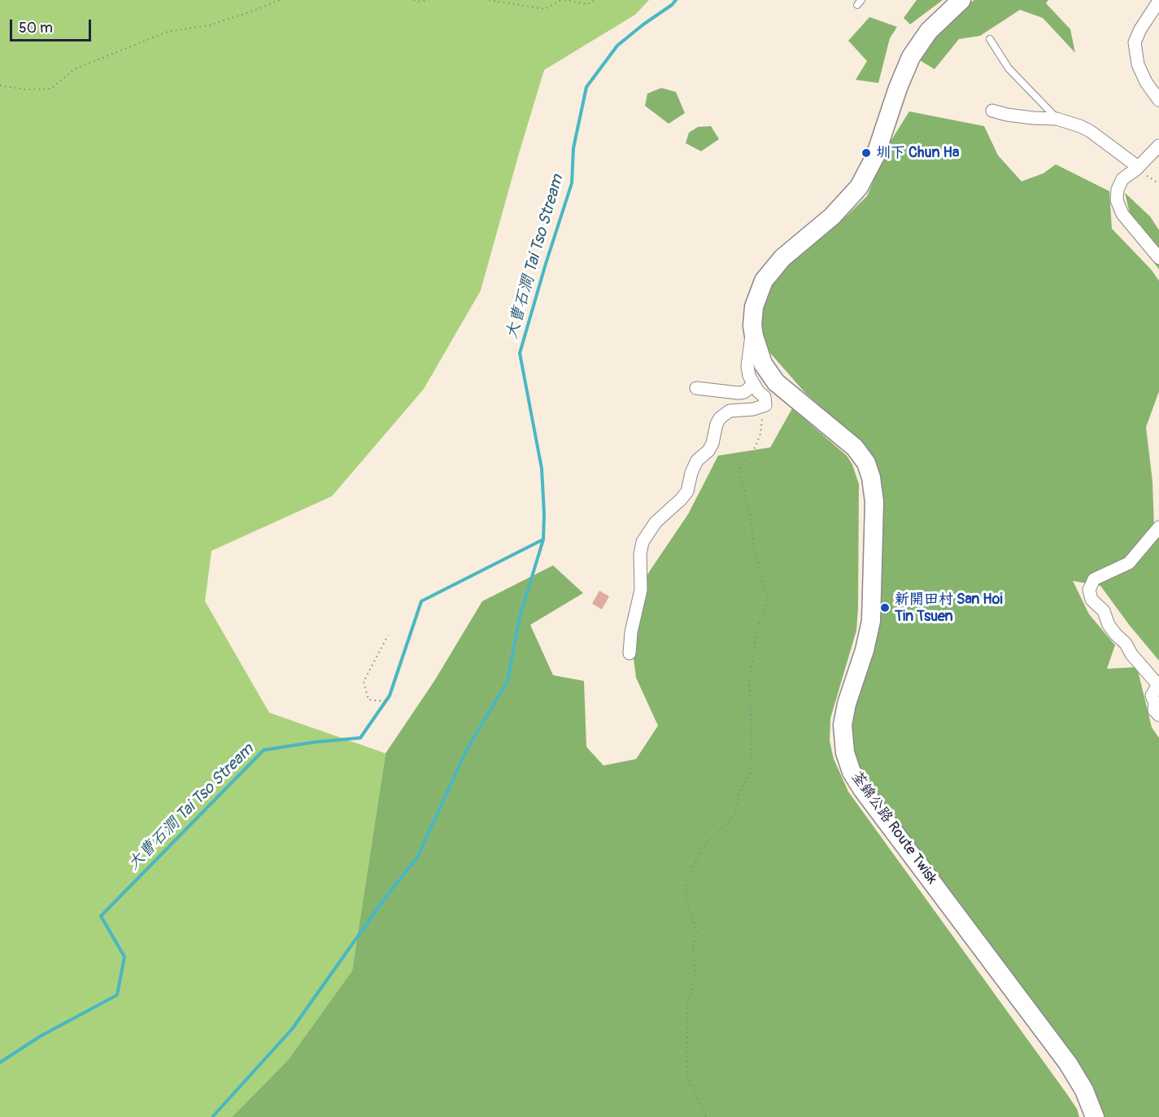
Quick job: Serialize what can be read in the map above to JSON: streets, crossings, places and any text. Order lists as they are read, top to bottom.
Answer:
{
  "streets": {
    "main road": ["荃錦公路 Route Twisk"]
  },
  "water": ["大曹石澗 Tai Tso Stream"],
  "places": ["圳下 Chun Ha", "新開田村 San Hoi Tin Tsuen"],
  "scale_bar": "50 m"
}
